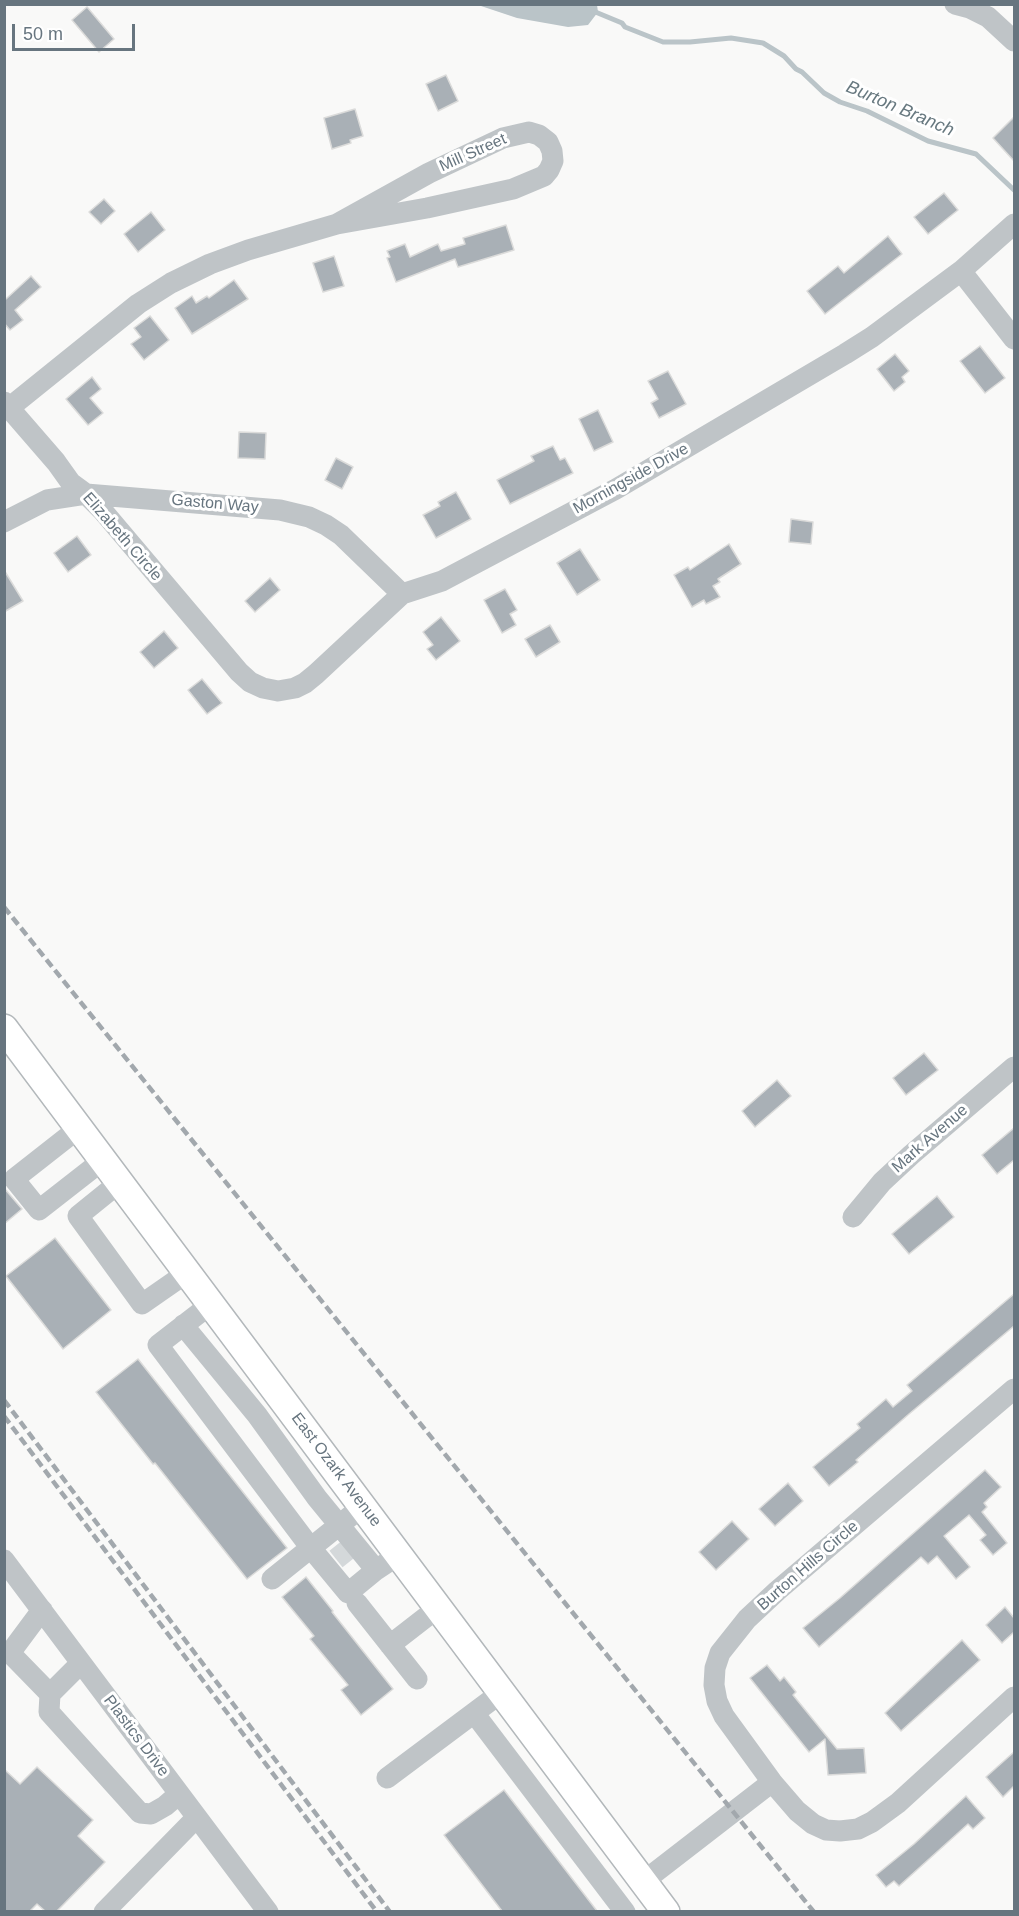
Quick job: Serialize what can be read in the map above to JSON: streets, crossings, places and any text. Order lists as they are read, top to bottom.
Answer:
{
  "streets": {
    "main road": ["East Ozark Avenue"],
    "street": [
      "Mill Street",
      "Morningside Drive",
      "Gaston Way",
      "Elizabeth Circle",
      "Mark Avenue",
      "Burton Hills Circle",
      "Plastics Drive"
    ]
  },
  "crossings": [
    ["Mill Street", "Elizabeth Circle"],
    ["Morningside Drive", "Gaston Way"],
    ["Morningside Drive", "Elizabeth Circle"],
    ["Gaston Way", "Elizabeth Circle"]
  ],
  "water": ["Burton Branch"],
  "scale_bar": "50 m"
}
